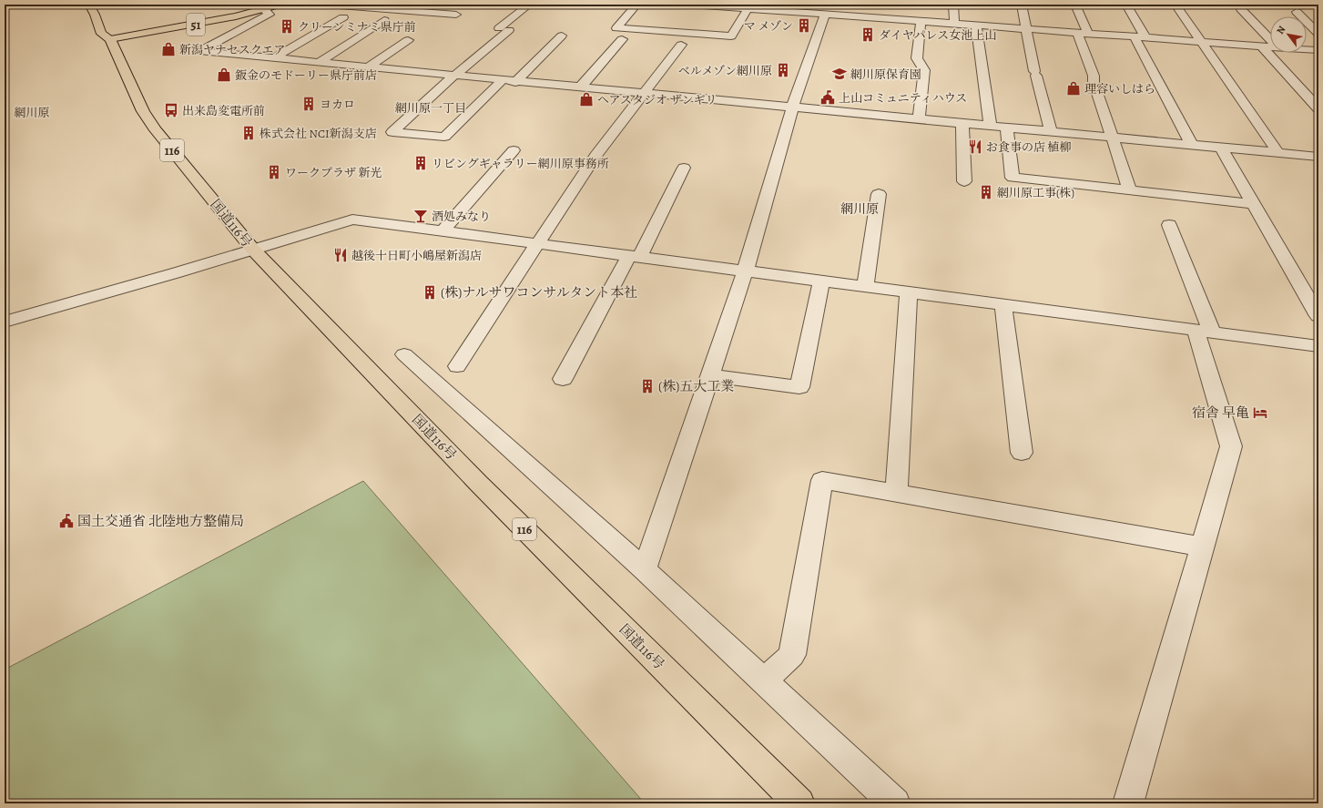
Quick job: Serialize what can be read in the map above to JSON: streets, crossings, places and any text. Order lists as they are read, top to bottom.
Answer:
{
  "streets": {
    "main road": ["51", "116", "国道116号"]
  },
  "crossings": [
    ["51", "国道116号"]
  ],
  "districts": ["網川原一丁目", "網川原", "網川原"],
  "places": {
    "building": [
      "マ メゾン",
      "クリーンミナミ県庁前",
      "ダイヤパレス女池上山",
      "ベルメゾン網川原",
      "ヨカロ",
      "株式会社 NCI新潟支店",
      "リビングギャラリー網川原事務所",
      "ワークプラザ 新光",
      "網川原工事(株)",
      "(株)ナルサワコンサルタント本社",
      "(株)五大工業"
    ],
    "shop": [
      "新潟ヤナセスクエア",
      "鈑金のモドーリー県庁前店",
      "理容いしはら",
      "ヘアスタジオ ザンギリ"
    ],
    "school or university": ["網川原保育園"],
    "public building": ["上山コミュニティハウス", "国土交通省 北陸地方整備局"],
    "bus stop": ["出来島変電所前"],
    "restaurant": ["お食事の店 植柳", "越後十日町小嶋屋新潟店"],
    "bar": ["酒処みなり"],
    "hotel": ["宿舎 早亀"]
  },
  "north": "top left"
}
